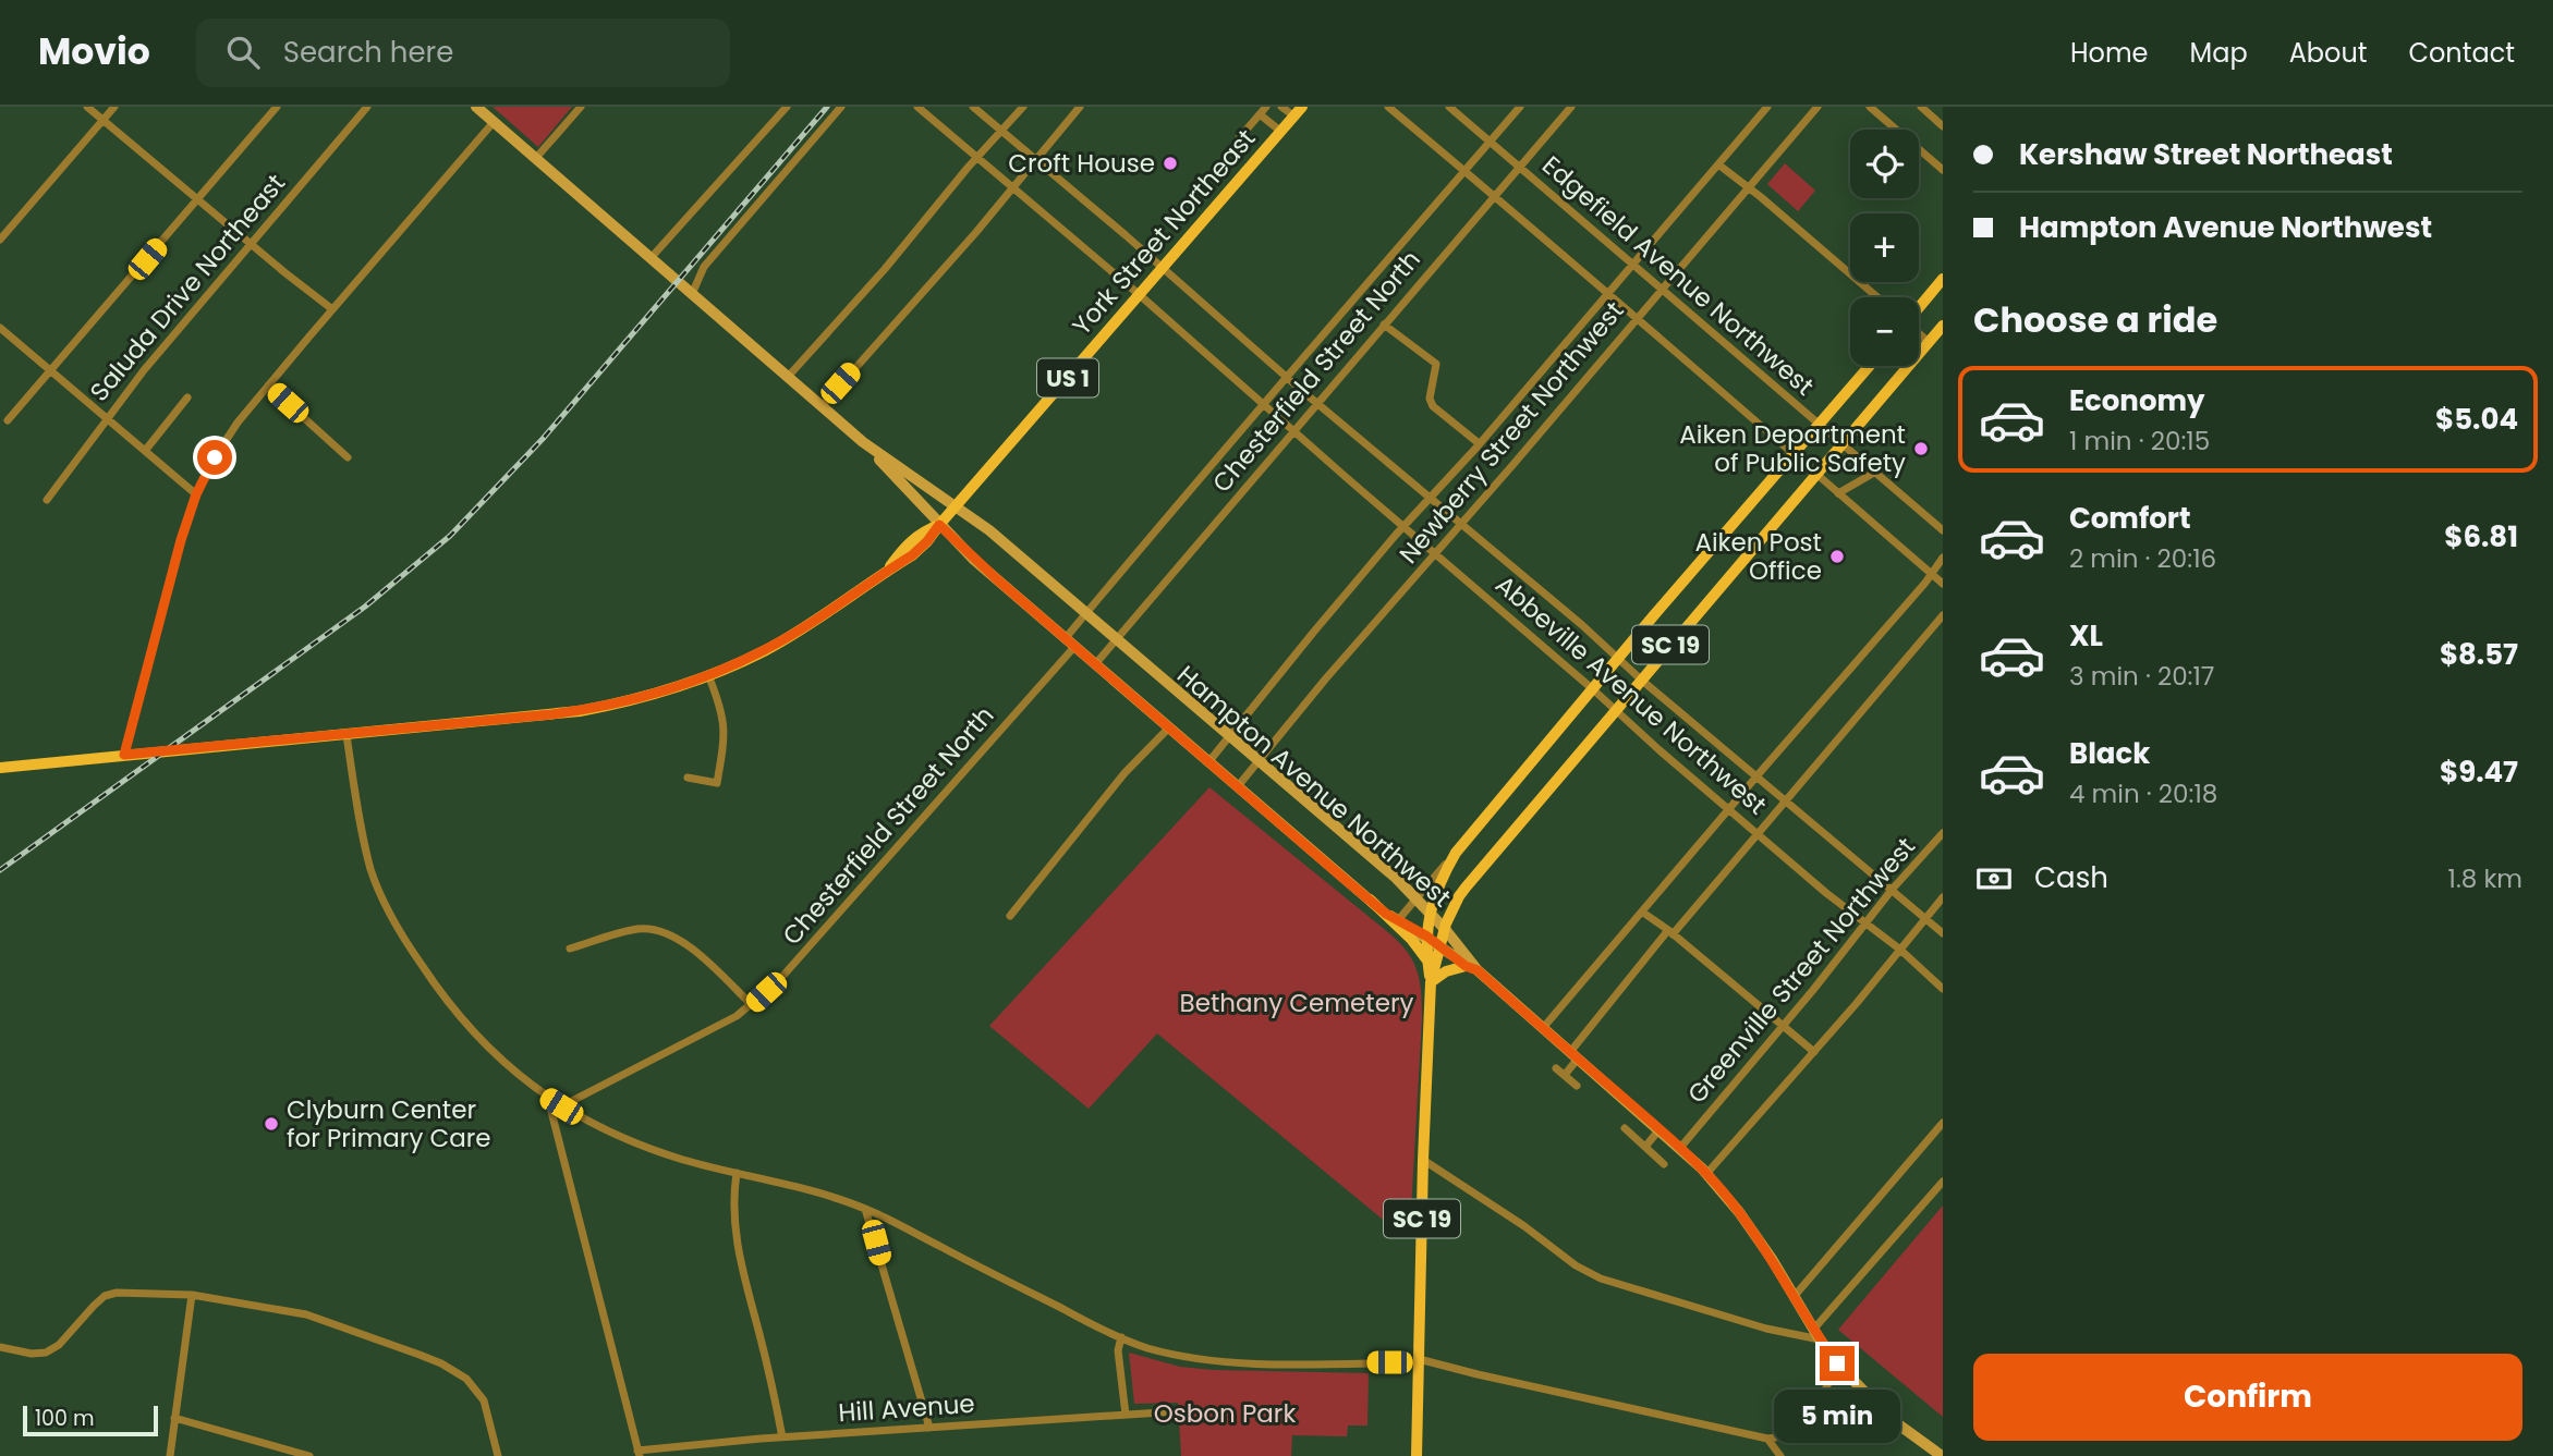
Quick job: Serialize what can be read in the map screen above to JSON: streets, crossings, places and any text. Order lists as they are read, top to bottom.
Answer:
{
  "streets": {
    "main road": ["York Street Northeast", "US 1", "SC 19"],
    "street": [
      "Edgefield Avenue Northwest",
      "Saluda Drive Northeast",
      "Chesterfield Street North",
      "Newberry Street Northwest",
      "Abbeville Avenue Northwest",
      "Hampton Avenue Northwest",
      "Greenville Street Northwest",
      "Hill Avenue"
    ]
  },
  "crossings": [
    ["York Street Northeast", "Abbeville Avenue Northwest"],
    ["York Street Northeast", "Hampton Avenue Northwest"],
    ["Edgefield Avenue Northwest", "Chesterfield Street North"],
    ["Edgefield Avenue Northwest", "Newberry Street Northwest"],
    ["Edgefield Avenue Northwest", "SC 19"],
    ["Chesterfield Street North", "Abbeville Avenue Northwest"],
    ["Chesterfield Street North", "Hampton Avenue Northwest"],
    ["Newberry Street Northwest", "Abbeville Avenue Northwest"],
    ["Newberry Street Northwest", "Hampton Avenue Northwest"],
    ["SC 19", "Abbeville Avenue Northwest"],
    ["SC 19", "Hampton Avenue Northwest"],
    ["Abbeville Avenue Northwest", "Greenville Street Northwest"],
    ["Hampton Avenue Northwest", "Greenville Street Northwest"]
  ],
  "parks": ["Bethany Cemetery", "Osbon Park"],
  "places": [
    "Croft House",
    "Aiken Department of Public Safety",
    "Aiken Post Office",
    "Clyburn Center for Primary Care"
  ],
  "scale_bar": "100 m",
  "page": {
    "header": "Movio",
    "search": "Search here",
    "nav": [
      "Home",
      "Map",
      "About",
      "Contact"
    ],
    "banner": ["Kershaw Street Northeast", "Hampton Avenue Northwest"],
    "map_buttons": ["+", "−"],
    "heading": "Choose a ride",
    "list": [
      {
        "name": "Economy",
        "note": "1 min · 20:15",
        "value": "$5.04"
      },
      {
        "name": "Comfort",
        "note": "2 min · 20:16",
        "value": "$6.81"
      },
      {
        "name": "XL",
        "note": "3 min · 20:17",
        "value": "$8.57"
      },
      {
        "name": "Black",
        "note": "4 min · 20:18",
        "value": "$9.47"
      }
    ],
    "pay": ["Cash", "1.8 km"],
    "buttons": "Confirm",
    "bubble": "5 min",
    "scale": "100 m"
  }
}
